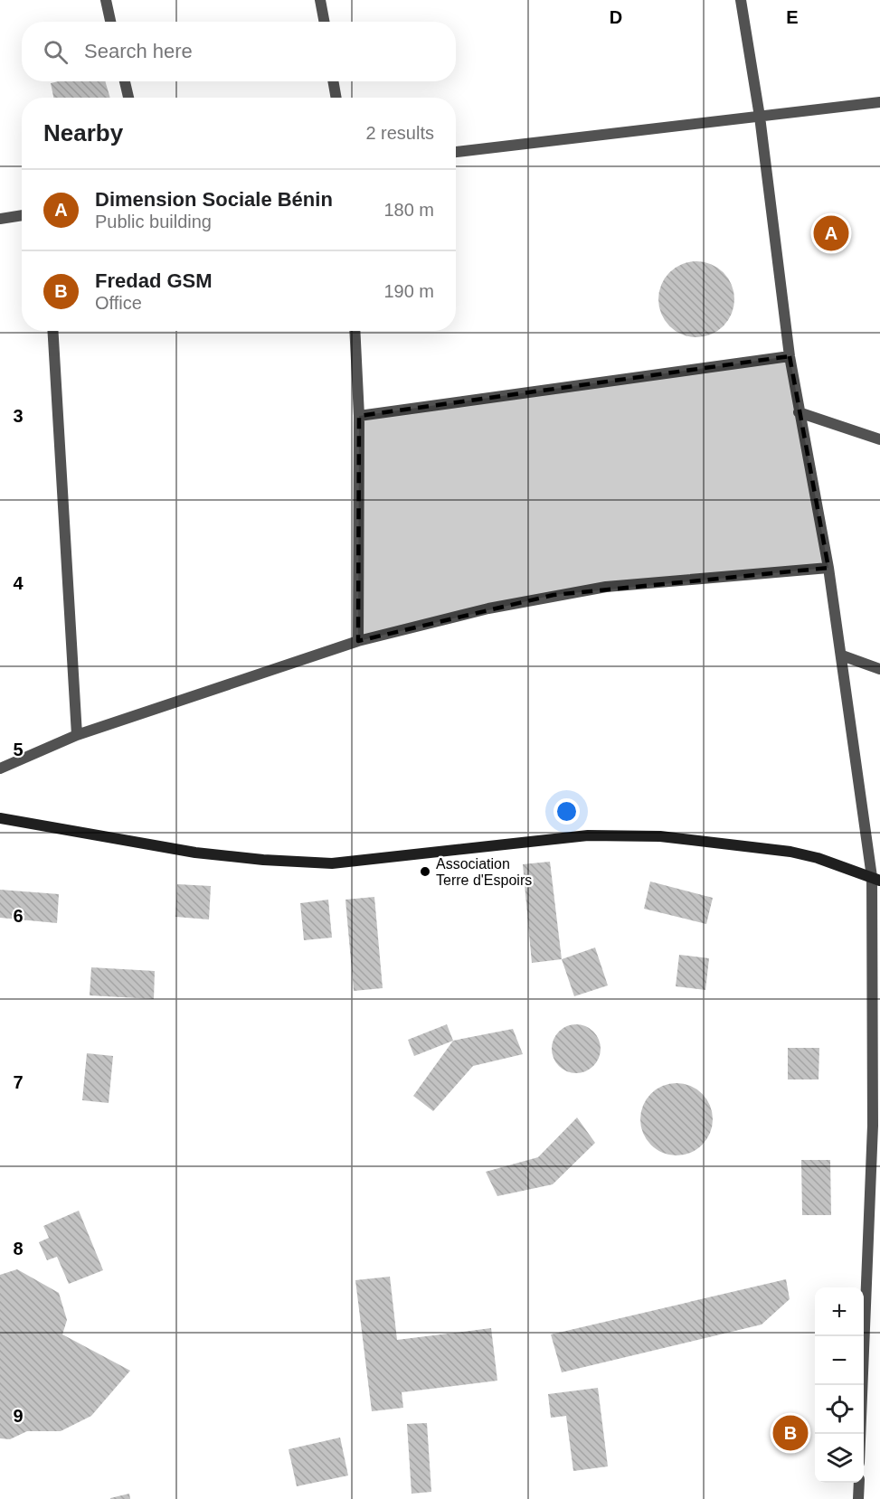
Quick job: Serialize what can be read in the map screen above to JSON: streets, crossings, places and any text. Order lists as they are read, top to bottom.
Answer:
{
  "places": ["Association Terre d'Espoirs"],
  "page": {
    "search": "Search here",
    "heading": ["Nearby", "2 results"],
    "list": [
      {
        "mark": "A",
        "name": "Dimension Sociale Bénin",
        "note": "Public building",
        "value": "180 m"
      },
      {
        "mark": "B",
        "name": "Fredad GSM",
        "note": "Office",
        "value": "190 m"
      }
    ],
    "pins": ["A", "B"],
    "map_buttons": ["+", "−"]
  },
  "grid": {
    "columns": ["D", "E"],
    "rows": [
      "3",
      "4",
      "5",
      "6",
      "7",
      "8",
      "9"
    ]
  }
}
